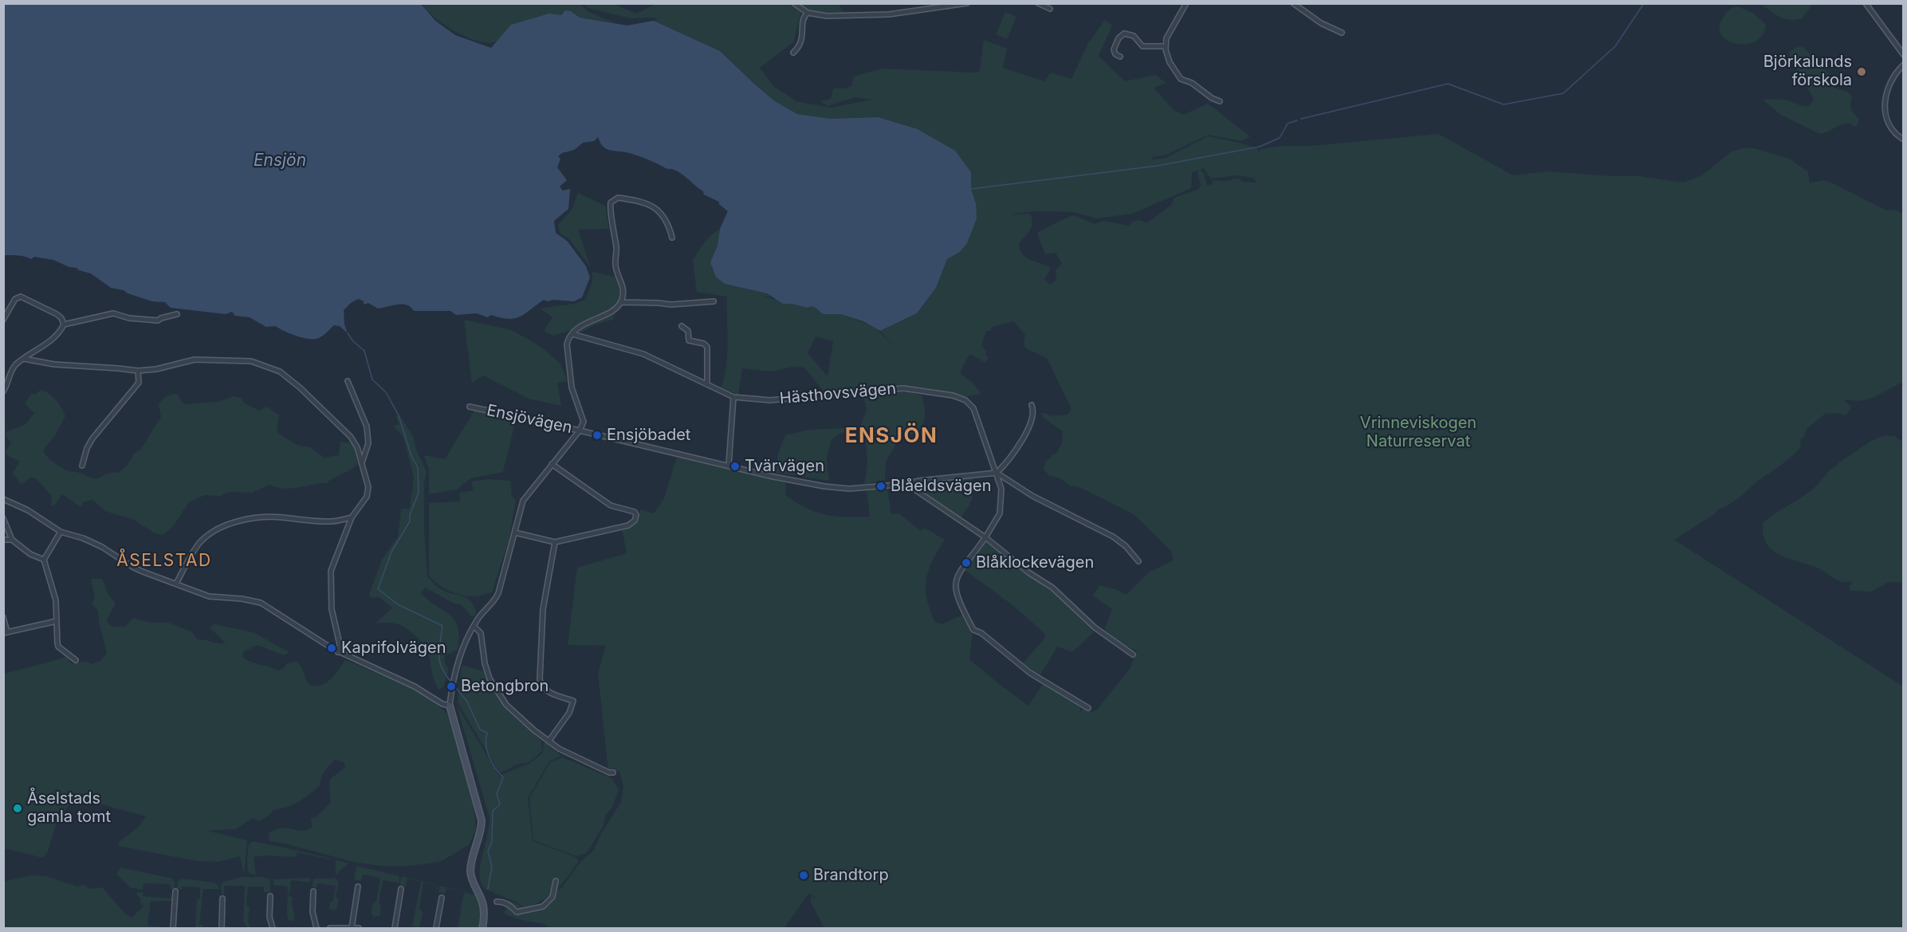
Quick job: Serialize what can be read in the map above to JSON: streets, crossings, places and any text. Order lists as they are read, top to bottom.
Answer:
{
  "streets": {
    "street": ["Hästhovsvägen", "Ensjövägen"]
  },
  "districts": ["ENSJÖN", "ÅSELSTAD"],
  "water": ["Ensjön"],
  "parks": ["Vrinneviskogen Naturreservat"],
  "places": [
    "Björkalunds förskola",
    "Ensjöbadet",
    "Tvärvägen",
    "Blåeldsvägen",
    "Blåklockevägen",
    "Kaprifolvägen",
    "Betongbron",
    "Åselstads gamla tomt",
    "Brandtorp"
  ]
}
